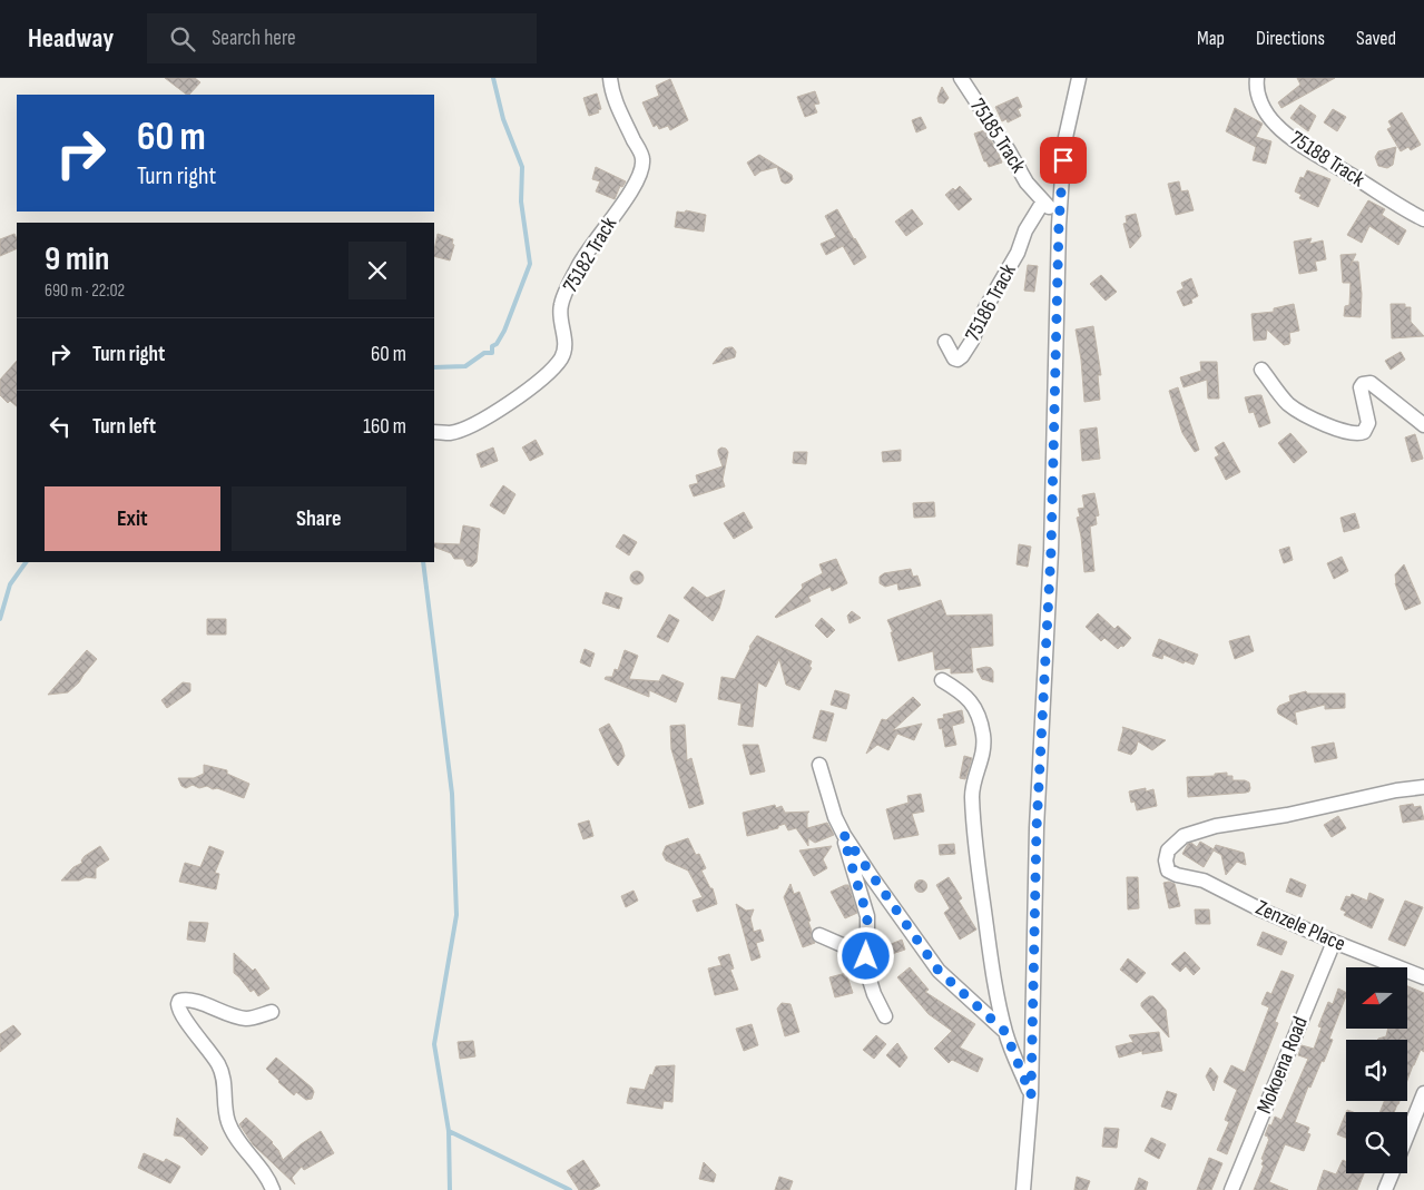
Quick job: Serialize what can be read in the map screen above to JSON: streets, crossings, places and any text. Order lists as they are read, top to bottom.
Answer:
{
  "streets": {
    "street": [
      "75185 Track",
      "75188 Track",
      "75182 Track",
      "75186 Track",
      "Zenzele Place",
      "Mokoena Road"
    ]
  },
  "crossings": [
    ["75185 Track", "75186 Track"],
    ["Zenzele Place", "Mokoena Road"]
  ],
  "north": "left",
  "page": {
    "header": "Headway",
    "search": "Search here",
    "nav": ["Map", "Directions", "Saved"],
    "turn": ["60 m", "Turn right"],
    "heading": ["9 min", "690 m · 22:02"],
    "list": [
      {
        "name": "Turn right",
        "value": "60 m"
      },
      {
        "name": "Turn left",
        "value": "160 m"
      }
    ],
    "buttons": ["Exit", "Share"]
  }
}
